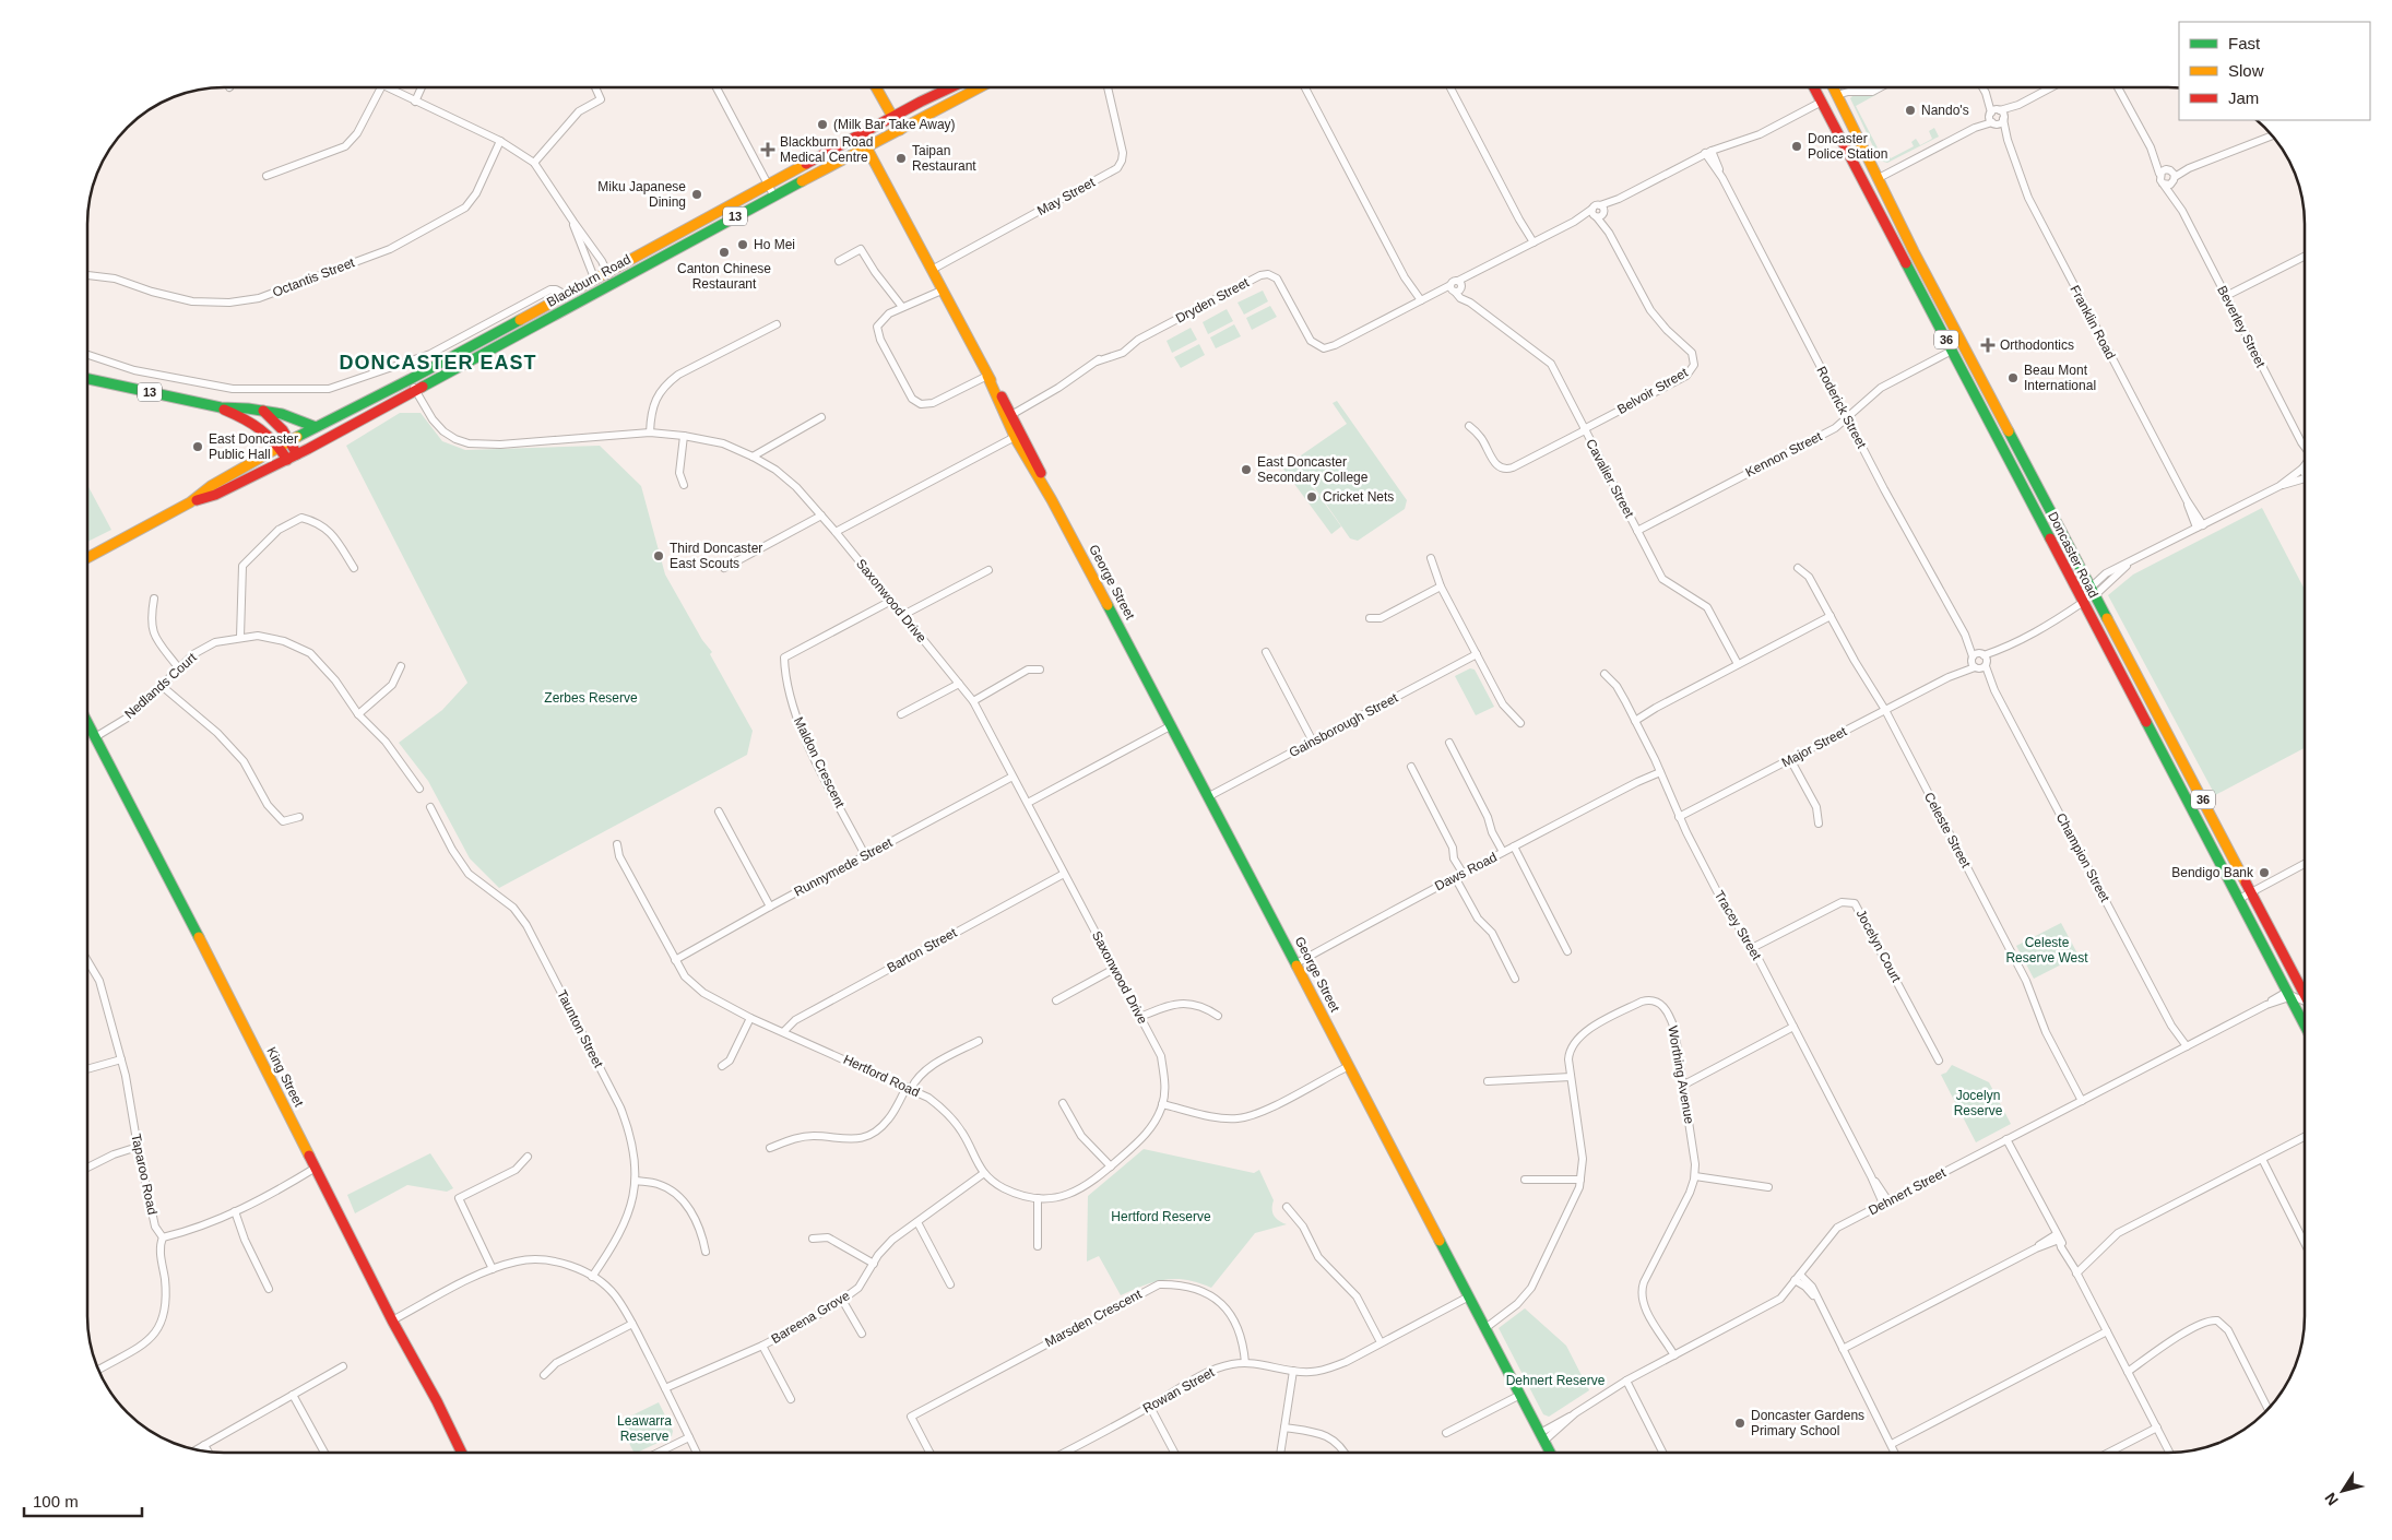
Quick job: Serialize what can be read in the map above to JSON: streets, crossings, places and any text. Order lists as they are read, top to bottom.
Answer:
{
  "streets": {
    "main road": [
      "13",
      "Blackburn Road",
      "36",
      "Doncaster Road",
      "George Street",
      "King Street"
    ],
    "street": [
      "May Street",
      "Octantis Street",
      "Dryden Street",
      "Franklin Road",
      "Beverley Street",
      "Belvoir Street",
      "Roderick Street",
      "Kennon Street",
      "Cavalier Street",
      "Saxonwood Drive",
      "Nedlands Court",
      "Gainsborough Street",
      "Major Street",
      "Maldon Crescent",
      "Celeste Street",
      "Champion Street",
      "Runnymede Street",
      "Daws Road",
      "Tracey Street",
      "Jocelyn Court",
      "Barton Street",
      "Taunton Street",
      "Worthing Avenue",
      "Hertford Road",
      "Taparoo Road",
      "Dehnert Street",
      "Bareena Grove",
      "Marsden Crescent",
      "Rowan Street"
    ]
  },
  "crossings": [
    ["May Street", "George Street"],
    ["13", "Blackburn Road"],
    ["Blackburn Road", "George Street"],
    ["Blackburn Road", "Saxonwood Drive"],
    ["Dryden Street", "Belvoir Street"],
    ["Dryden Street", "Roderick Street"],
    ["Dryden Street", "Cavalier Street"],
    ["Dryden Street", "Doncaster Road"],
    ["Dryden Street", "George Street"],
    ["Belvoir Street", "Cavalier Street"],
    ["Roderick Street", "Kennon Street"],
    ["Roderick Street", "Major Street"],
    ["Roderick Street", "Champion Street"],
    ["Kennon Street", "Cavalier Street"],
    ["Kennon Street", "Doncaster Road"],
    ["Doncaster Road", "Major Street"],
    ["Doncaster Road", "Dehnert Street"],
    ["George Street", "Gainsborough Street"],
    ["George Street", "Daws Road"],
    ["George Street", "Worthing Avenue"],
    ["George Street", "Dehnert Street"],
    ["George Street", "Rowan Street"],
    ["Saxonwood Drive", "Maldon Crescent"],
    ["Saxonwood Drive", "Runnymede Street"],
    ["Saxonwood Drive", "Barton Street"],
    ["Saxonwood Drive", "Hertford Road"],
    ["Nedlands Court", "King Street"],
    ["Major Street", "Celeste Street"],
    ["Major Street", "Champion Street"],
    ["Major Street", "Tracey Street"],
    ["Maldon Crescent", "Runnymede Street"],
    ["Celeste Street", "Dehnert Street"],
    ["Champion Street", "Dehnert Street"],
    ["Runnymede Street", "Hertford Road"],
    ["Daws Road", "Tracey Street"],
    ["Tracey Street", "Jocelyn Court"],
    ["Tracey Street", "Dehnert Street"],
    ["Barton Street", "Hertford Road"],
    ["Worthing Avenue", "Dehnert Street"],
    ["Hertford Road", "Bareena Grove"],
    ["Marsden Crescent", "Rowan Street"]
  ],
  "districts": ["DONCASTER EAST"],
  "parks": [
    "Zerbes Reserve",
    "Celeste Reserve West",
    "Jocelyn Reserve",
    "Hertford Reserve",
    "Dehnert Reserve",
    "Leawarra Reserve"
  ],
  "places": {
    "other": [
      "Nando's",
      "(Milk Bar Take Away)",
      "Doncaster Police Station",
      "Taipan Restaurant",
      "Miku Japanese Dining",
      "Ho Mei",
      "Canton Chinese Restaurant",
      "Beau Mont International",
      "East Doncaster Public Hall",
      "East Doncaster Secondary College",
      "Cricket Nets",
      "Third Doncaster East Scouts",
      "Bendigo Bank",
      "Doncaster Gardens Primary School"
    ],
    "health": ["Blackburn Road Medical Centre", "Orthodontics"]
  },
  "legend": ["Fast", "Slow", "Jam"],
  "scale_bar": "100 m",
  "north": "bottom left"
}
